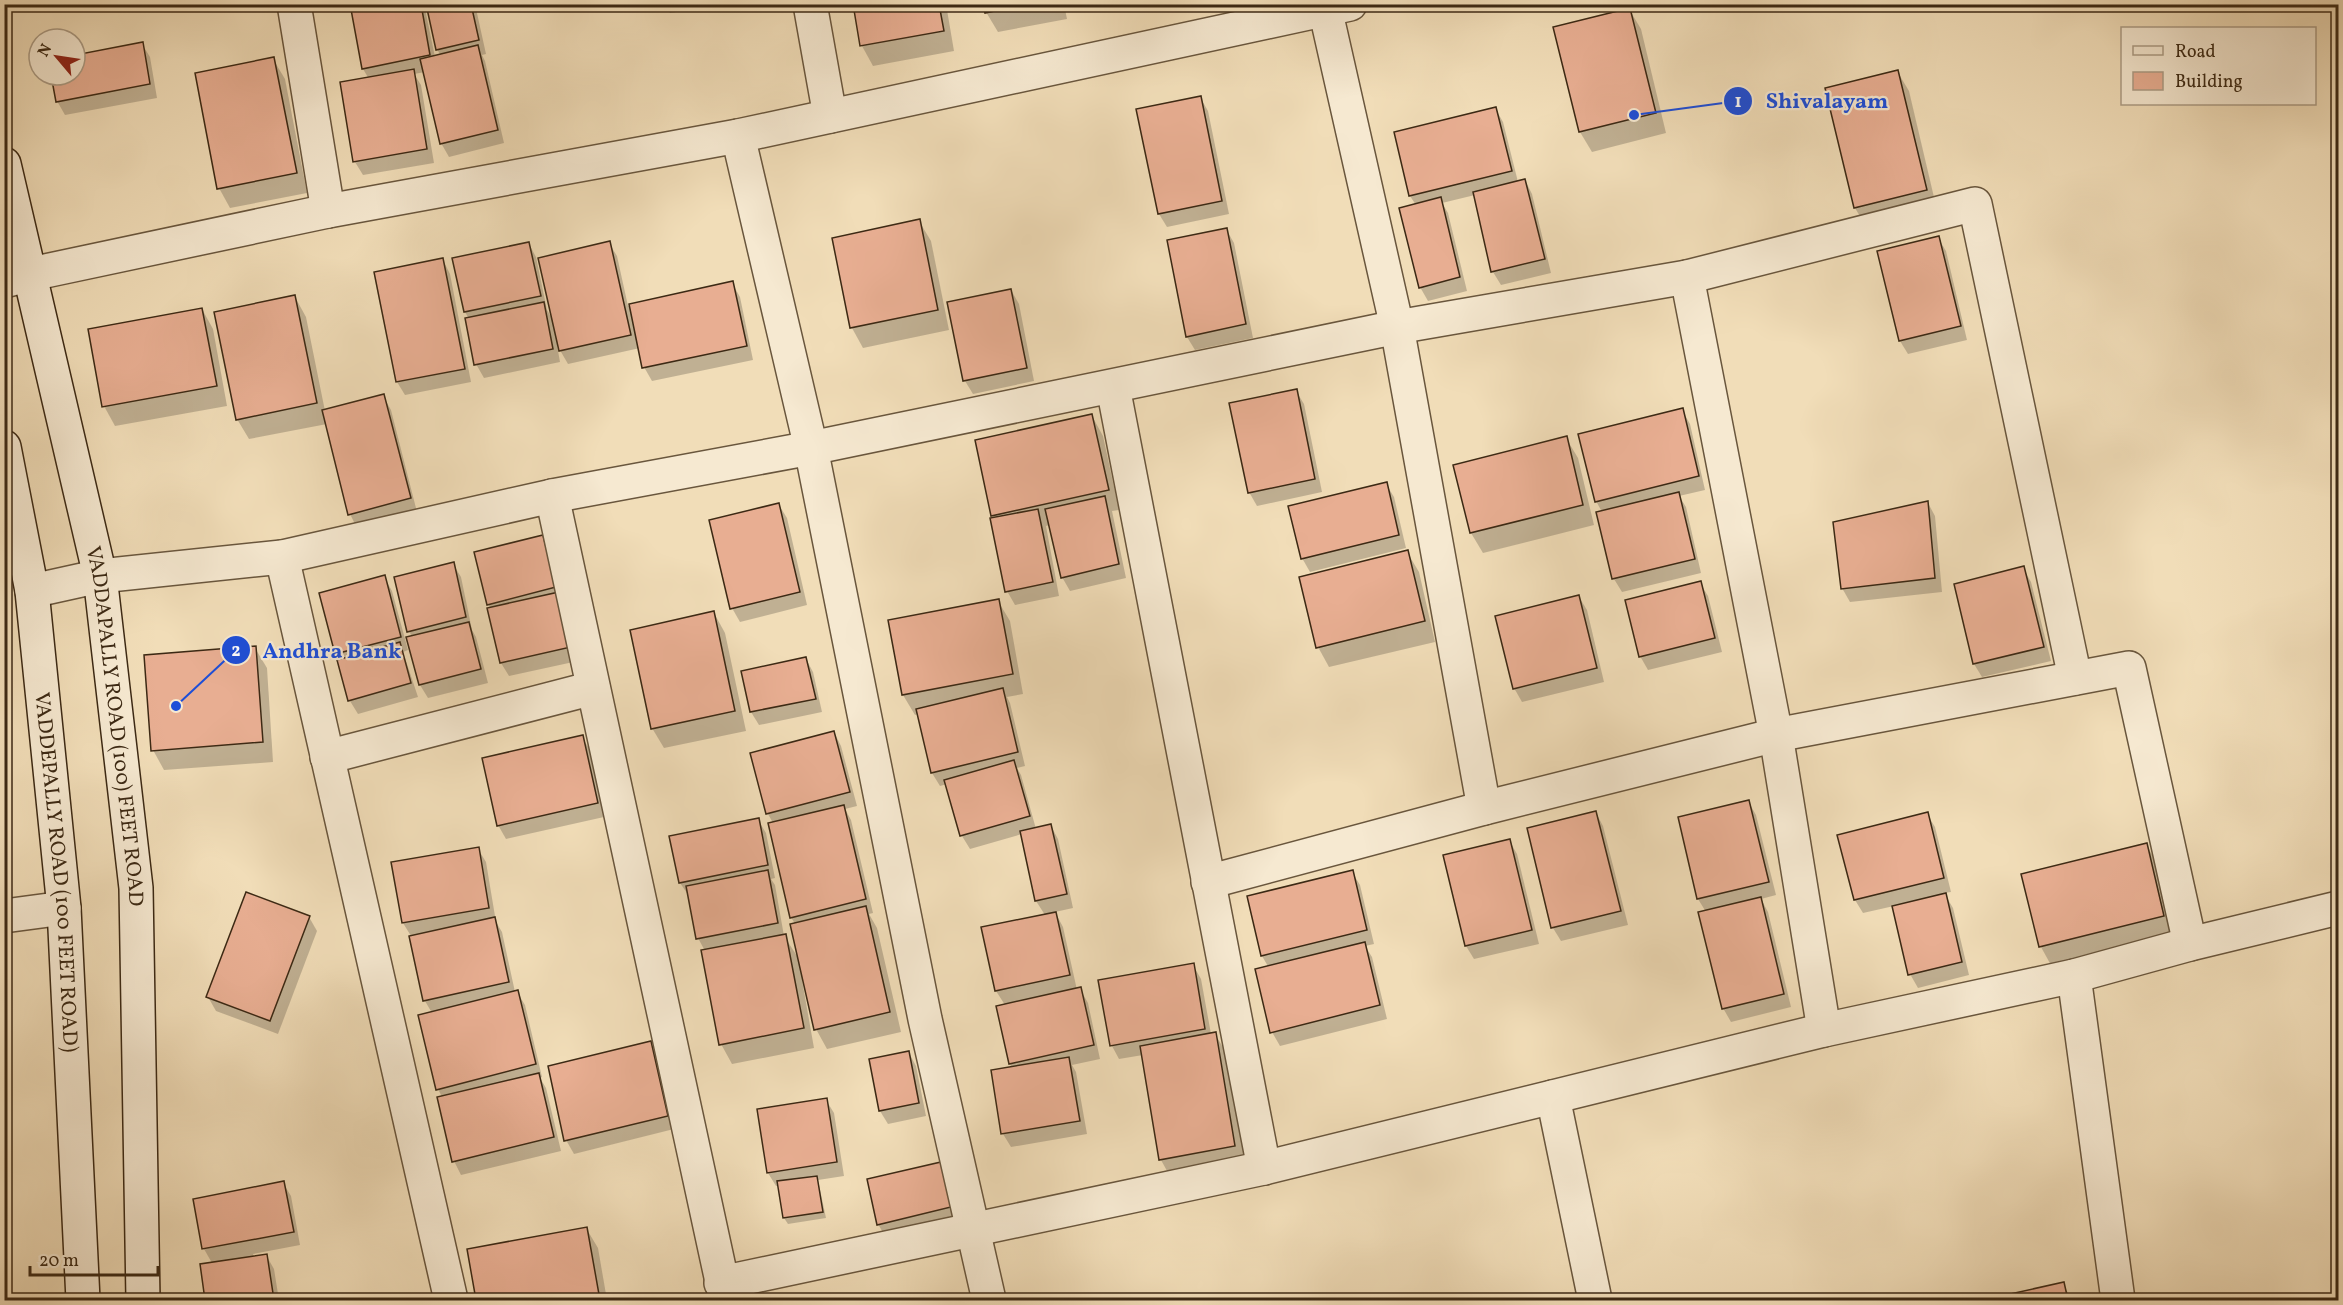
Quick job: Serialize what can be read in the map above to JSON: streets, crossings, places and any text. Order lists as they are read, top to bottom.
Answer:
{
  "streets": {
    "street": ["VADDAPALLY ROAD (100) FEET ROAD", "VADDEPALLY ROAD (100 FEET ROAD)"]
  },
  "places": ["Shivalayam", "Andhra Bank"],
  "legend": ["Road", "Building"],
  "scale_bar": "20 m",
  "north": "top left"
}
